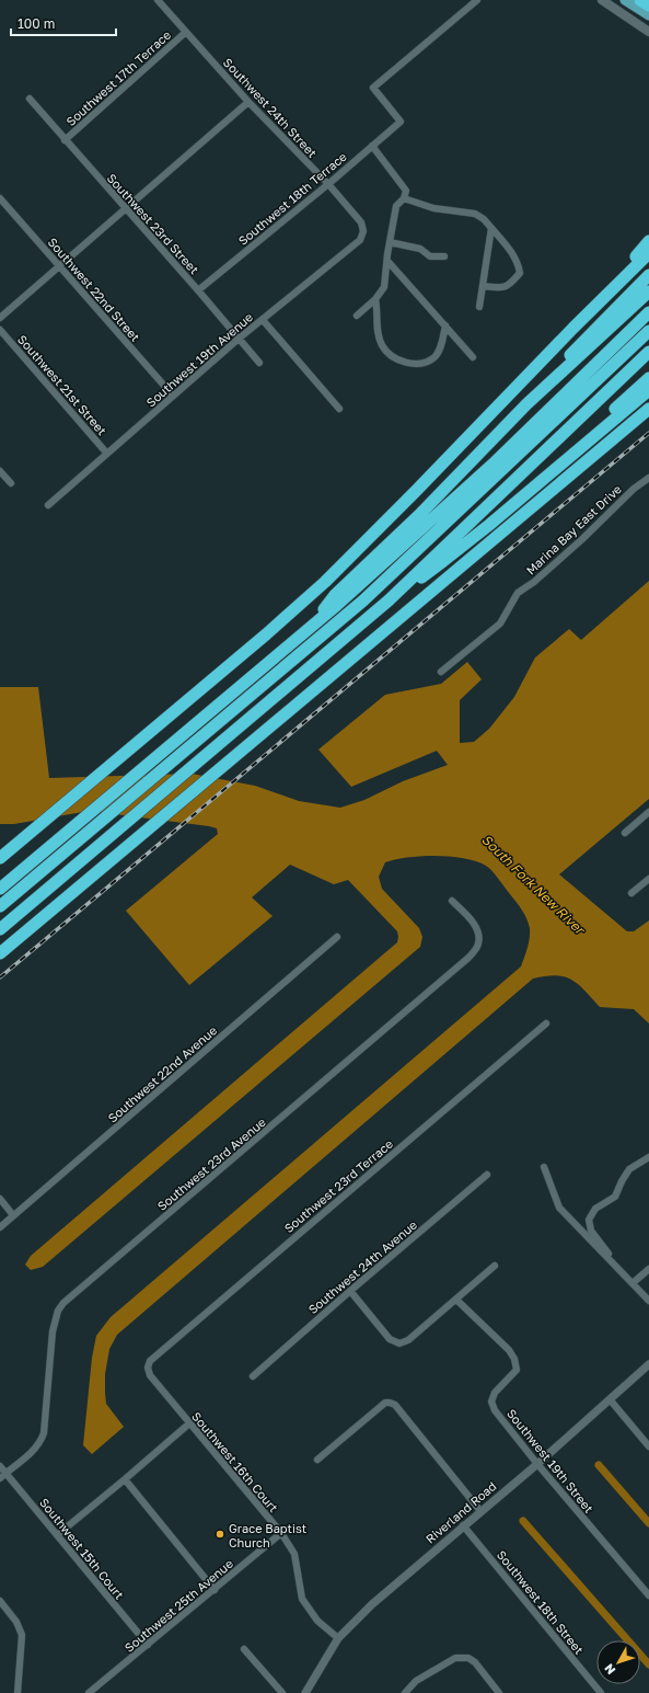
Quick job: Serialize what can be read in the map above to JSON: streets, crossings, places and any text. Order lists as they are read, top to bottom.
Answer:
{
  "streets": {
    "street": [
      "Southwest 17th Terrace",
      "Southwest 24th Street",
      "Southwest 18th Terrace",
      "Southwest 23rd Street",
      "Southwest 22nd Street",
      "Southwest 19th Avenue",
      "Southwest 21st Street",
      "Marina Bay East Drive",
      "Southwest 22nd Avenue",
      "Southwest 23rd Avenue",
      "Southwest 23rd Terrace",
      "Southwest 24th Avenue",
      "Southwest 19th Street",
      "Southwest 16th Court",
      "Riverland Road",
      "Southwest 15th Court",
      "Southwest 18th Street",
      "Southwest 25th Avenue"
    ]
  },
  "crossings": [
    ["Southwest 17th Terrace", "Southwest 24th Street"],
    ["Southwest 17th Terrace", "Southwest 23rd Street"],
    ["Southwest 24th Street", "Southwest 18th Terrace"],
    ["Southwest 24th Street", "Southwest 19th Avenue"],
    ["Southwest 18th Terrace", "Southwest 23rd Street"],
    ["Southwest 23rd Street", "Southwest 19th Avenue"],
    ["Southwest 22nd Street", "Southwest 19th Avenue"],
    ["Southwest 19th Avenue", "Southwest 21st Street"],
    ["Southwest 23rd Avenue", "Southwest 15th Court"],
    ["Southwest 23rd Terrace", "Southwest 16th Court"],
    ["Southwest 19th Street", "Riverland Road"],
    ["Southwest 16th Court", "Riverland Road"],
    ["Southwest 16th Court", "Southwest 25th Avenue"],
    ["Riverland Road", "Southwest 18th Street"],
    ["Southwest 15th Court", "Southwest 25th Avenue"]
  ],
  "water": ["South Fork New River"],
  "places": ["Grace Baptist Church"],
  "scale_bar": "100 m",
  "north": "bottom left"
}
